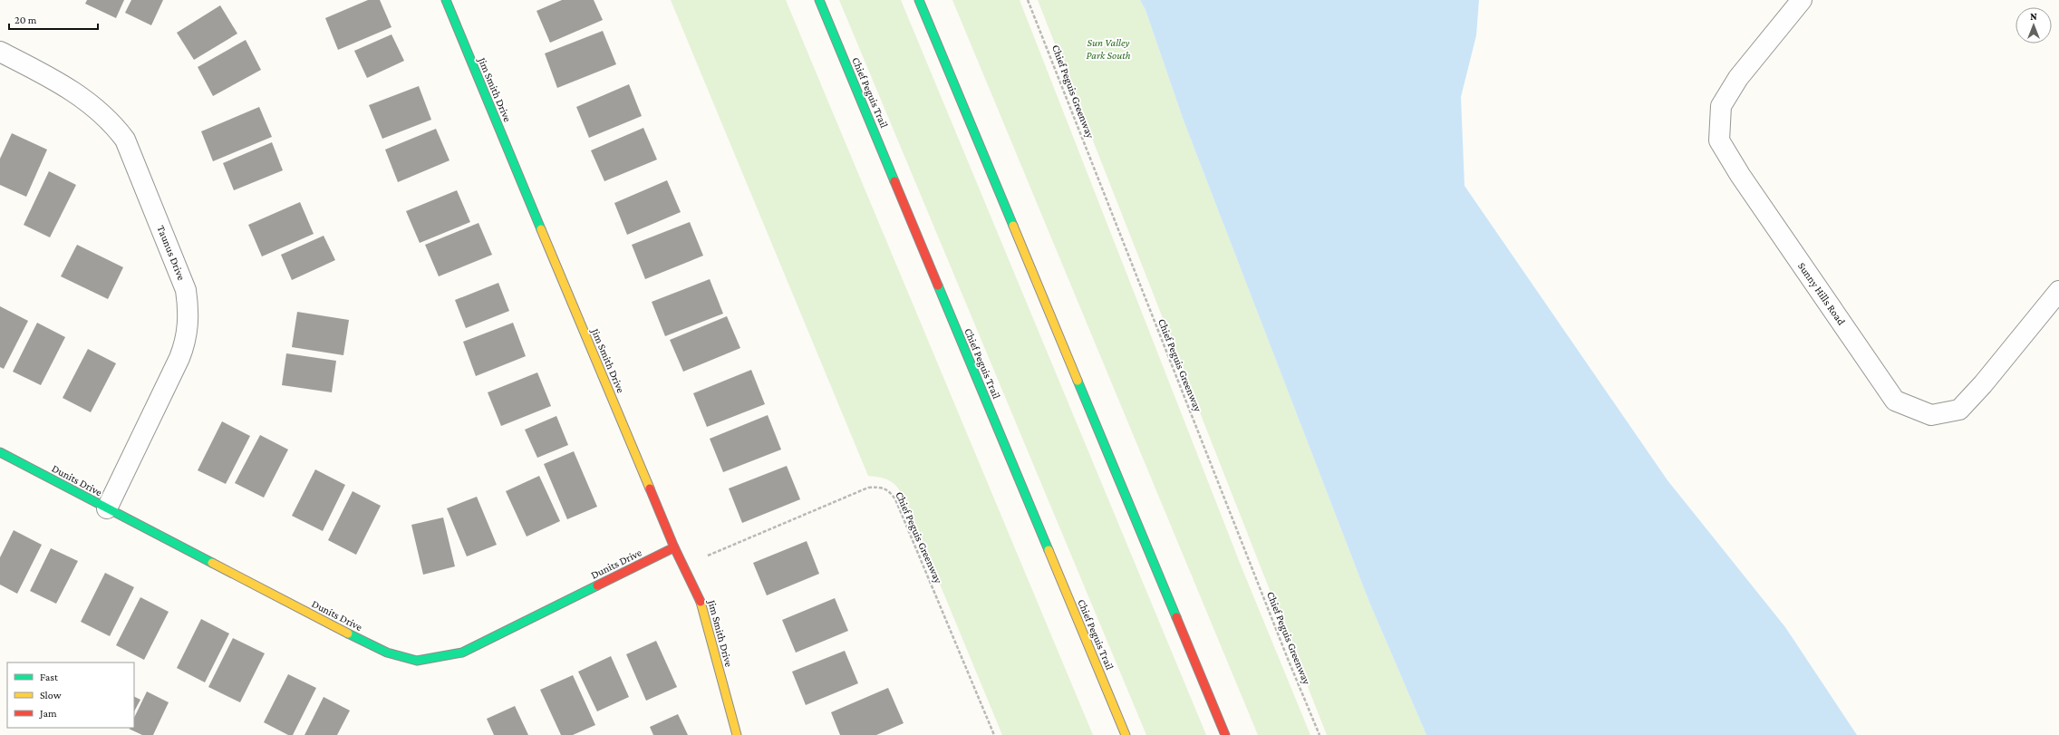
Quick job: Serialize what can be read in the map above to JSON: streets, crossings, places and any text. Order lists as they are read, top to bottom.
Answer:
{
  "streets": {
    "main road": ["Jim Smith Drive", "Chief Peguis Trail", "Dunits Drive"],
    "street": ["Taunus Drive", "Sunny Hills Road"],
    "path": ["Chief Peguis Greenway"]
  },
  "crossings": [
    ["Jim Smith Drive", "Chief Peguis Greenway"],
    ["Jim Smith Drive", "Dunits Drive"],
    ["Taunus Drive", "Dunits Drive"]
  ],
  "parks": ["Sun Valley Park South"],
  "legend": ["Fast", "Slow", "Jam"],
  "scale_bar": "20 m",
  "north": "top"
}
